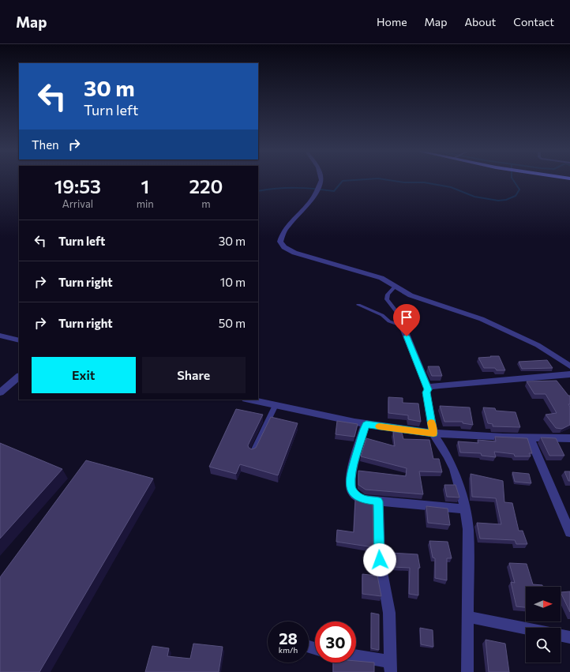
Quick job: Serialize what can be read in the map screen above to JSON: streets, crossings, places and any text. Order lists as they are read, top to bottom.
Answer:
{
  "north": "right",
  "page": {
    "header": "Map",
    "nav": [
      "Home",
      "Map",
      "About",
      "Contact"
    ],
    "turn": ["30 m", "Turn left"],
    "then": "Then",
    "eta": [
      "19:53",
      "Arrival",
      "1",
      "min",
      "220",
      "m"
    ],
    "list": [
      {
        "name": "Turn left",
        "value": "30 m"
      },
      {
        "name": "Turn right",
        "value": "10 m"
      },
      {
        "name": "Turn right",
        "value": "50 m"
      }
    ],
    "buttons": ["Exit", "Share"],
    "speed": "28 km/h",
    "limit": "30"
  }
}
